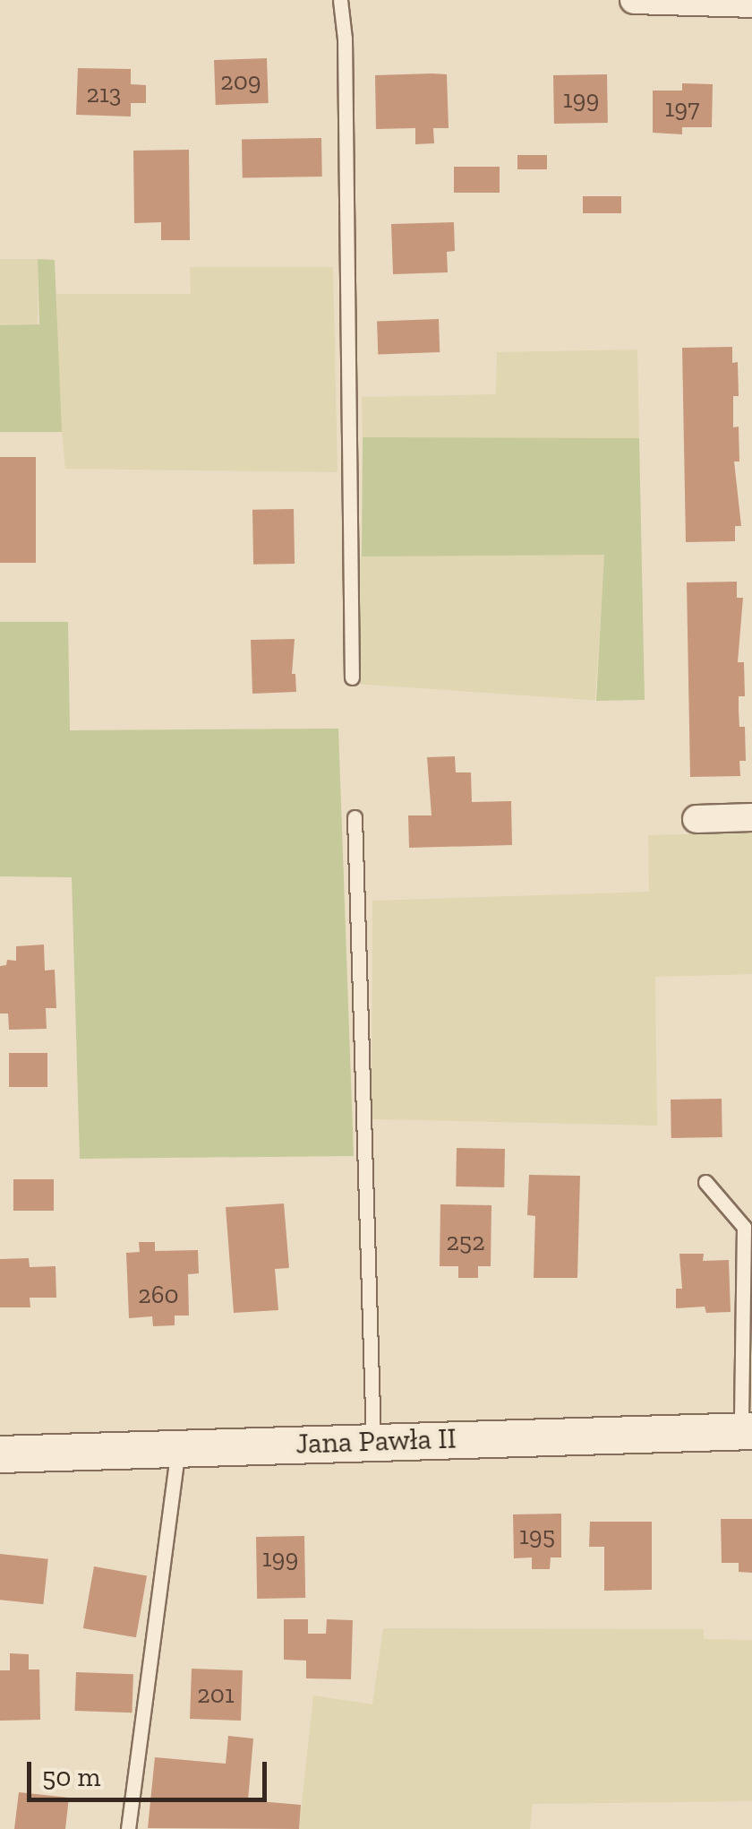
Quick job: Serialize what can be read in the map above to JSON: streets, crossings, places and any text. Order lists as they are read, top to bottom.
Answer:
{
  "streets": {
    "street": ["Jana Pawła II"]
  },
  "house_numbers": [
    "209",
    "213",
    "199",
    "197",
    "252",
    "260",
    "195",
    "199",
    "201"
  ],
  "scale_bar": "50 m"
}
